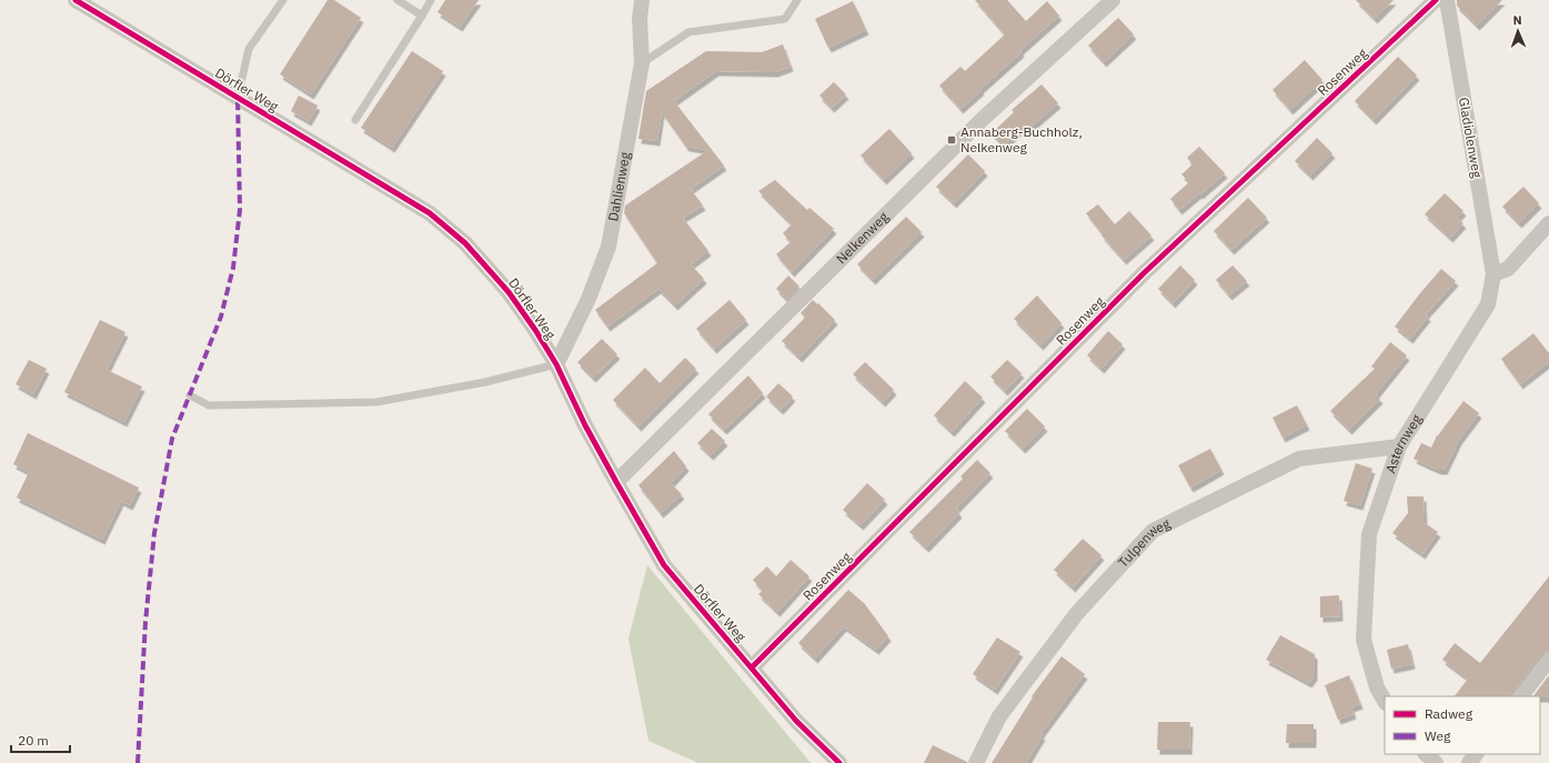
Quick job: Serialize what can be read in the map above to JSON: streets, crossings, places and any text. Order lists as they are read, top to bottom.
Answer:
{
  "streets": {
    "street": [
      "Rosenweg",
      "Dörfler Weg",
      "Gladiolenweg",
      "Dahlienweg",
      "Nelkenweg",
      "Asternweg",
      "Tulpenweg"
    ]
  },
  "crossings": [
    ["Rosenweg", "Dörfler Weg"],
    ["Dörfler Weg", "Dahlienweg"],
    ["Dörfler Weg", "Nelkenweg"],
    ["Gladiolenweg", "Asternweg"],
    ["Asternweg", "Tulpenweg"]
  ],
  "places": {
    "transit": ["Annaberg-Buchholz, Nelkenweg"]
  },
  "legend": ["Radweg", "Weg"],
  "scale_bar": "20 m",
  "north": "top"
}
